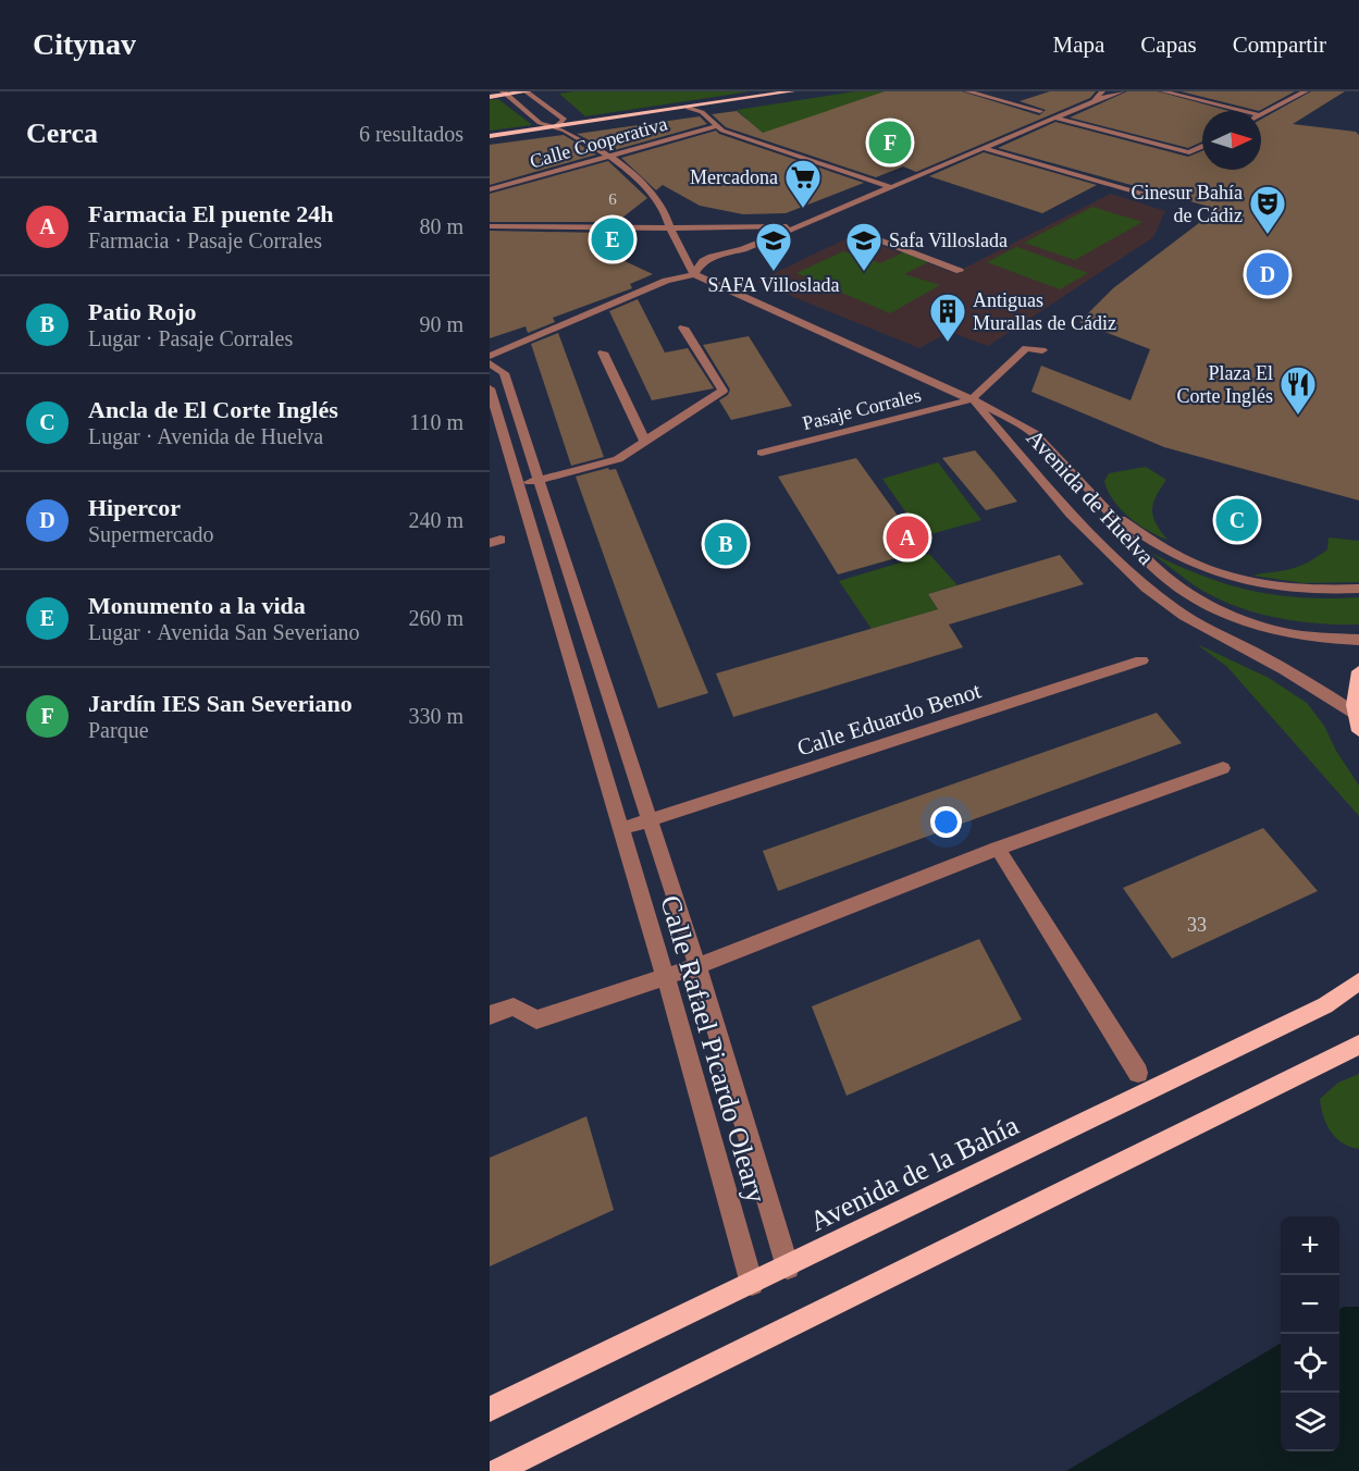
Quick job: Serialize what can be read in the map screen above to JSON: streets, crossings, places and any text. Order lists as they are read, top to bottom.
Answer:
{
  "streets": {
    "main road": ["Avenida de la Bahía"],
    "street": [
      "Calle Cooperativa",
      "Pasaje Corrales",
      "Avenida de Huelva",
      "Calle Eduardo Benot",
      "Calle Rafael Picardo Oleary"
    ]
  },
  "crossings": [
    ["Pasaje Corrales", "Avenida de Huelva"],
    ["Calle Eduardo Benot", "Calle Rafael Picardo Oleary"],
    ["Calle Rafael Picardo Oleary", "Avenida de la Bahía"]
  ],
  "places": {
    "supermarket": ["Mercadona"],
    "theatre": ["Cinesur Bahía de Cádiz"],
    "school or university": ["SAFA Villoslada", "Safa Villoslada"],
    "building": ["Antiguas Murallas de Cádiz"],
    "restaurant": ["Plaza El Corte Inglés"]
  },
  "house_numbers": ["6", "33"],
  "north": "right",
  "page": {
    "header": "Citynav",
    "nav": ["Mapa", "Capas", "Compartir"],
    "heading": ["Cerca", "6 resultados"],
    "pins": [
      "F",
      "E",
      "D",
      "C",
      "A",
      "B"
    ],
    "list": [
      {
        "mark": "A",
        "name": "Farmacia El puente 24h",
        "note": "Farmacia · Pasaje Corrales",
        "value": "80 m"
      },
      {
        "mark": "B",
        "name": "Patio Rojo",
        "note": "Lugar · Pasaje Corrales",
        "value": "90 m"
      },
      {
        "mark": "C",
        "name": "Ancla de El Corte Inglés",
        "note": "Lugar · Avenida de Huelva",
        "value": "110 m"
      },
      {
        "mark": "D",
        "name": "Hipercor",
        "note": "Supermercado",
        "value": "240 m"
      },
      {
        "mark": "E",
        "name": "Monumento a la vida",
        "note": "Lugar · Avenida San Severiano",
        "value": "260 m"
      },
      {
        "mark": "F",
        "name": "Jardín IES San Severiano",
        "note": "Parque",
        "value": "330 m"
      }
    ],
    "map_buttons": ["+", "−"]
  }
}
